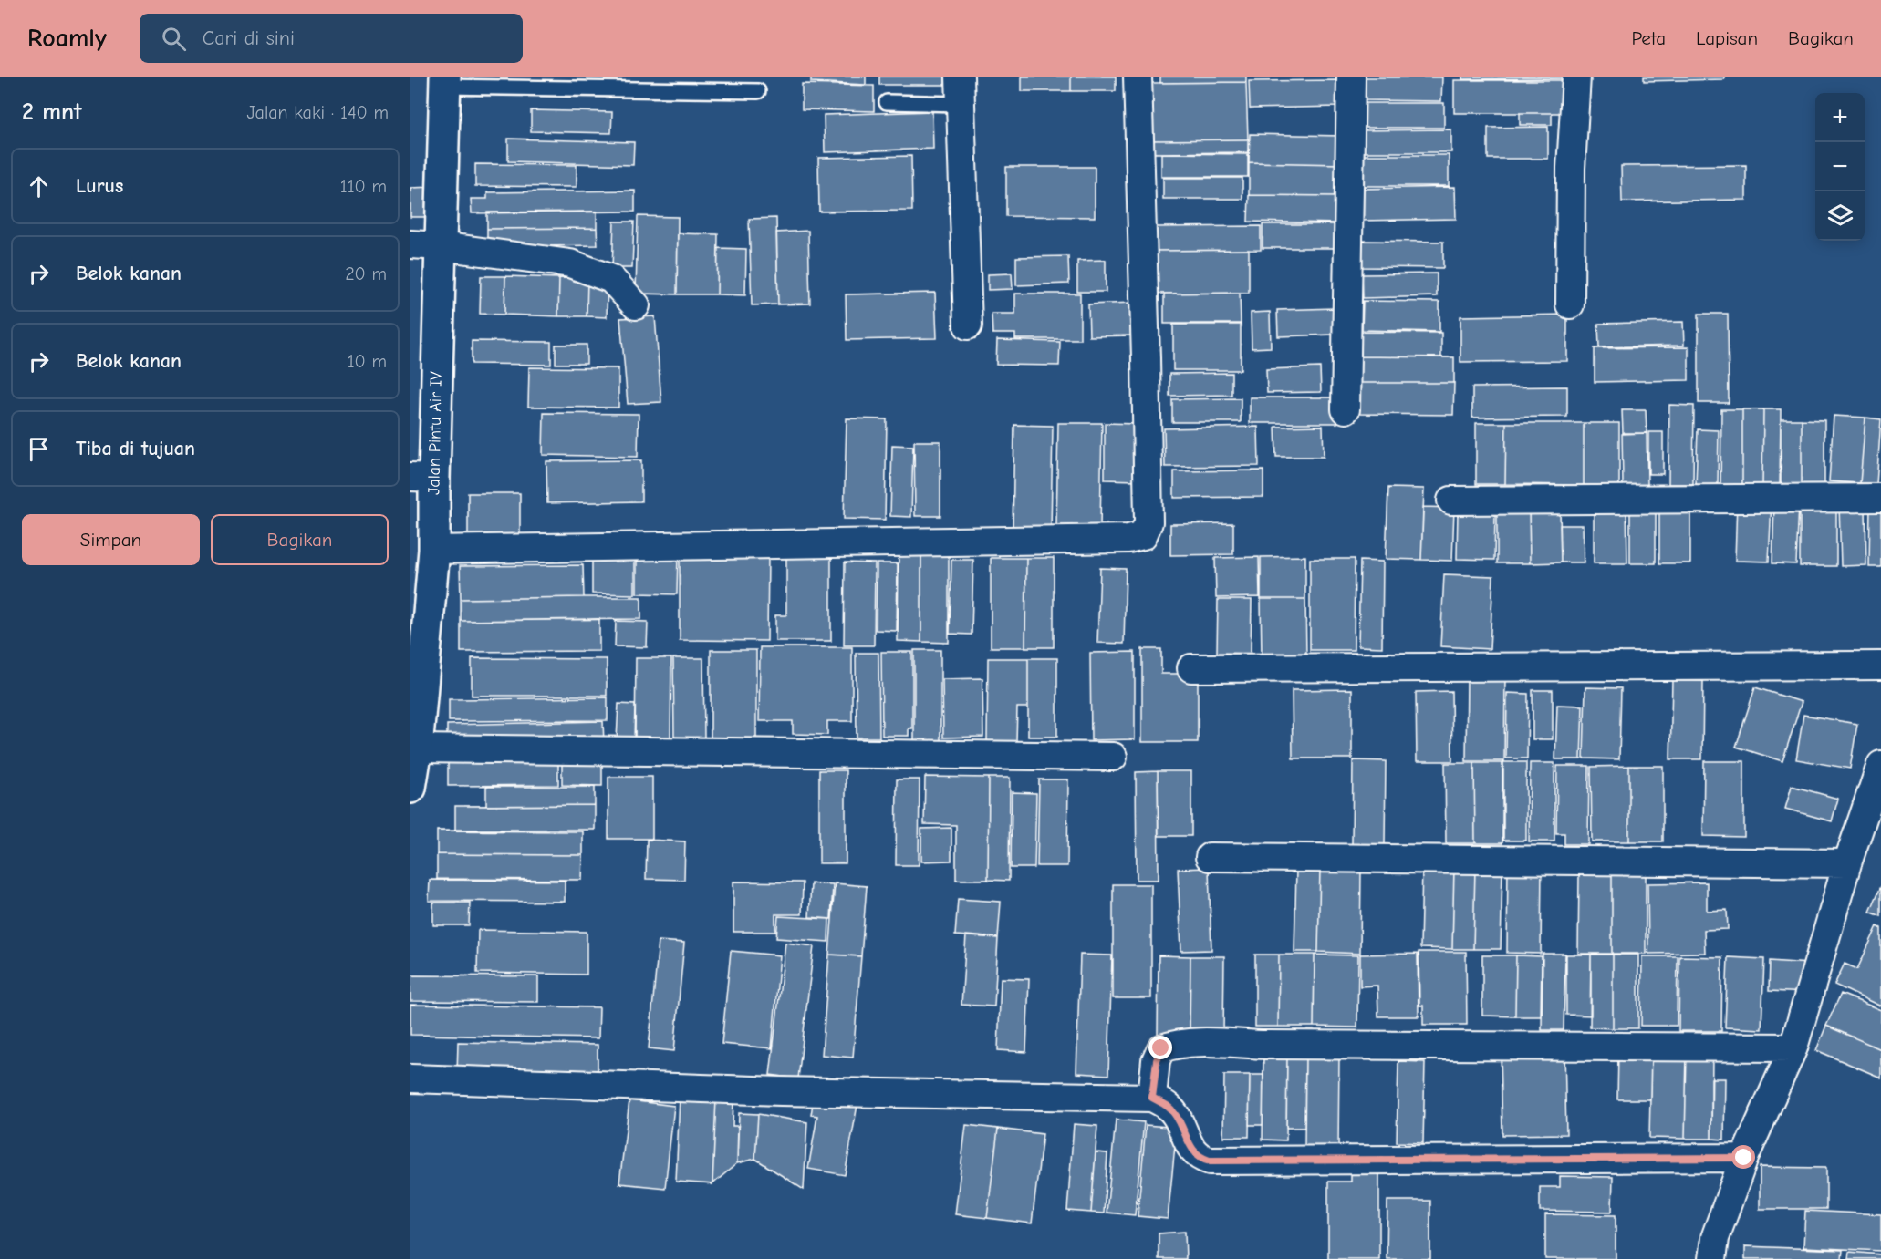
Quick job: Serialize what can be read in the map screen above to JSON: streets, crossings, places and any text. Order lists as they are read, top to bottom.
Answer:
{
  "streets": {
    "main road": ["Jalan Pintu Air IV"]
  },
  "page": {
    "header": "Roamly",
    "search": "Cari di sini",
    "nav": ["Peta", "Lapisan", "Bagikan"],
    "heading": ["2 mnt", "Jalan kaki · 140 m"],
    "map_buttons": ["+", "−"],
    "list": [
      ["Lurus", "110 m"],
      ["Belok kanan", "20 m"],
      ["Belok kanan", "10 m"],
      "Tiba di tujuan"
    ],
    "buttons": ["Simpan", "Bagikan"]
  }
}
